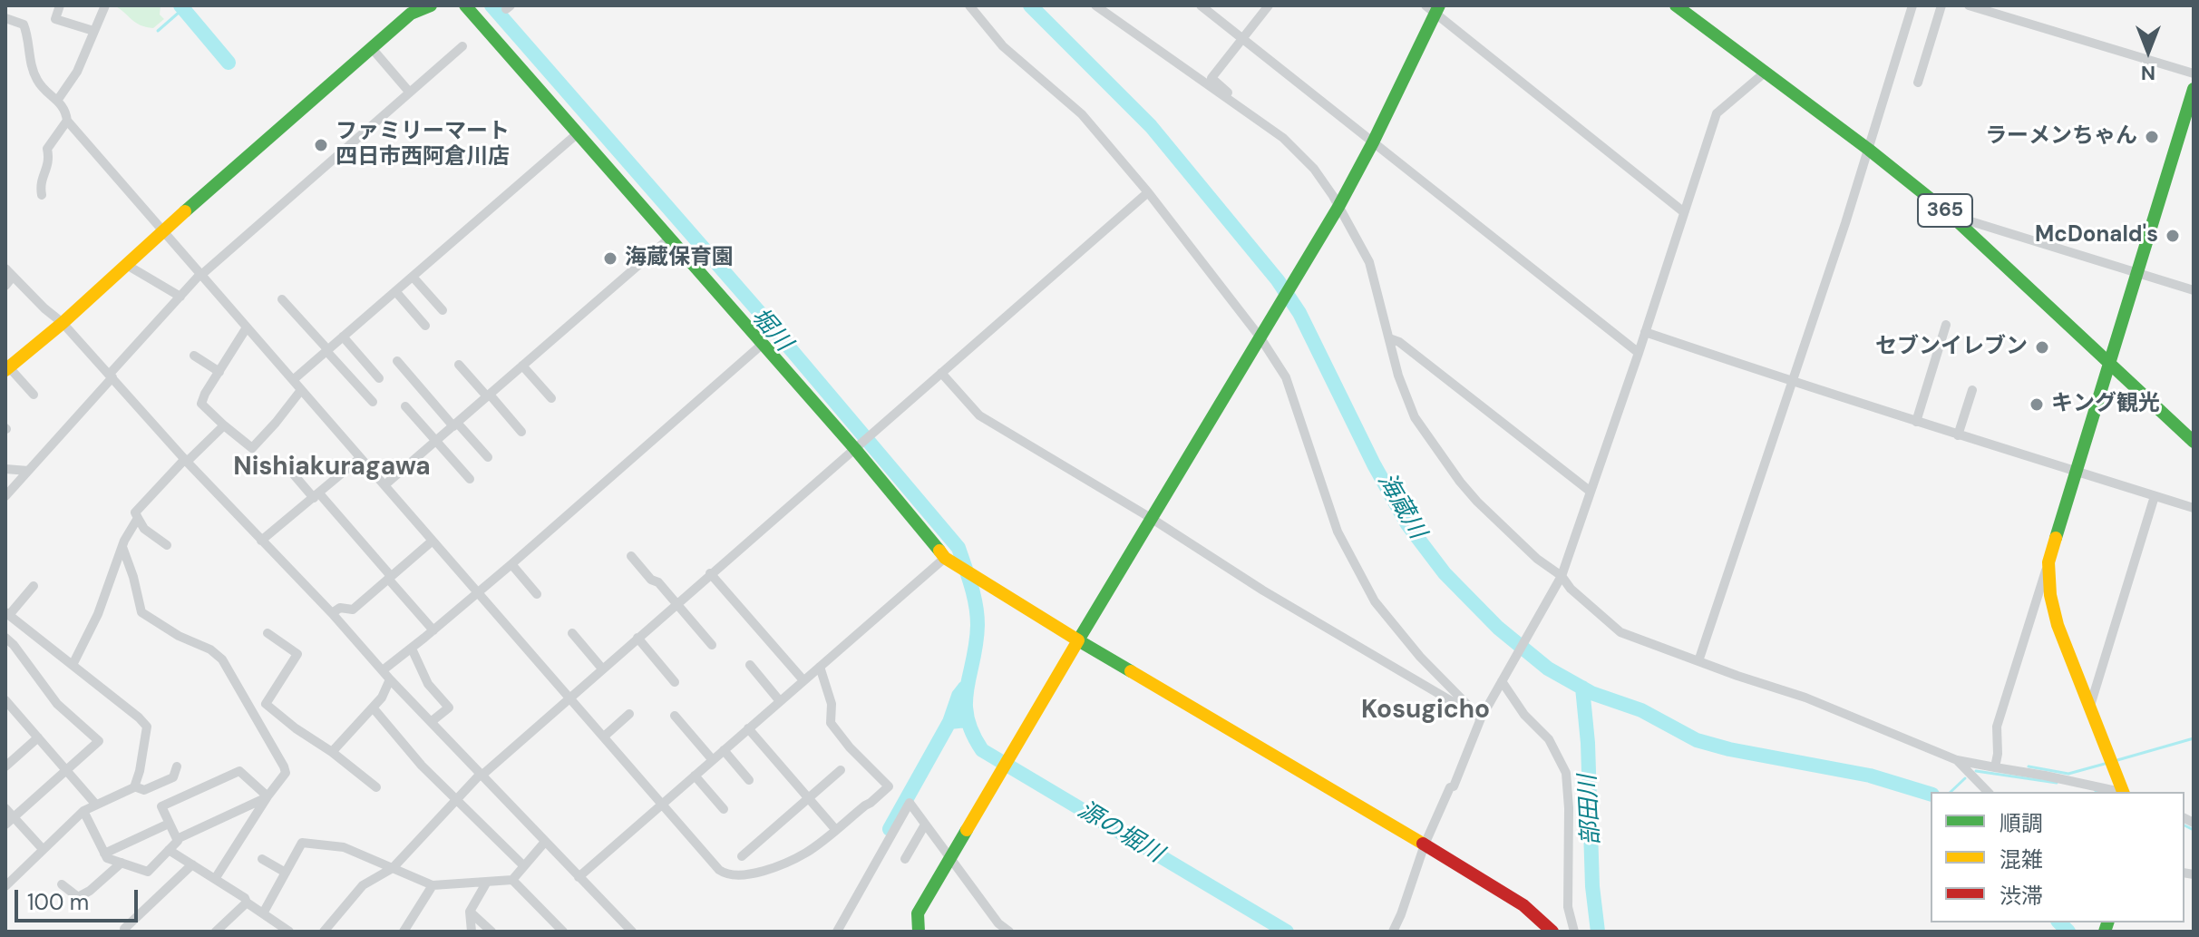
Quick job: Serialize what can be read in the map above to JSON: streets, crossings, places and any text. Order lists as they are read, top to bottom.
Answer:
{
  "streets": {
    "main road": ["365"]
  },
  "districts": ["Nishiakuragawa", "Kosugicho"],
  "water": [
    "堀川",
    "海蔵川",
    "部田川",
    "源の堀川"
  ],
  "places": [
    "ラーメンちゃん",
    "ファミリーマート 四日市西阿倉川店",
    "McDonald's",
    "海蔵保育園",
    "セブンイレブン",
    "キング観光"
  ],
  "legend": ["順調", "混雑", "渋滞"],
  "scale_bar": "100 m",
  "north": "bottom"
}
